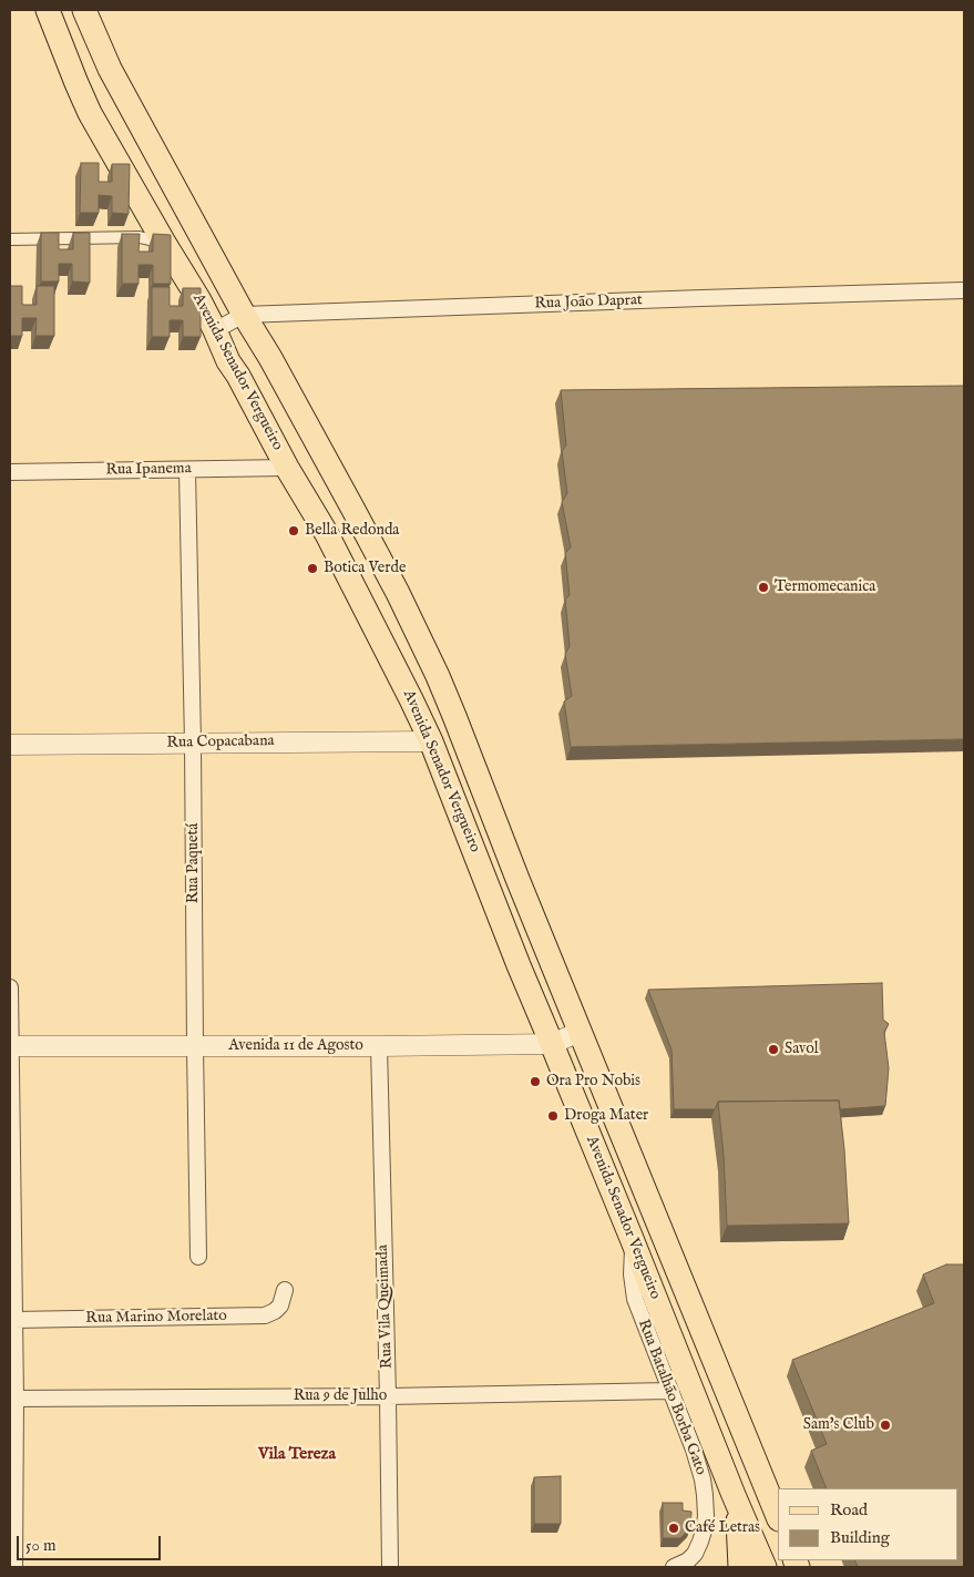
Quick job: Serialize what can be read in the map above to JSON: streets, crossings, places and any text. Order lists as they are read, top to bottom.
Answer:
{
  "streets": {
    "main road": ["Avenida Senador Vergueiro"],
    "street": [
      "Rua João Daprat",
      "Rua Ipanema",
      "Rua Copacabana",
      "Rua Paquetá",
      "Avenida 11 de Agosto",
      "Rua Vila Queimada",
      "Rua Marino Morelato",
      "Rua 9 de Julho",
      "Rua Batalhão Borba Gato"
    ]
  },
  "crossings": [
    ["Rua João Daprat", "Avenida Senador Vergueiro"],
    ["Avenida Senador Vergueiro", "Rua Ipanema"],
    ["Avenida Senador Vergueiro", "Rua Copacabana"],
    ["Avenida Senador Vergueiro", "Avenida 11 de Agosto"],
    ["Avenida Senador Vergueiro", "Rua Batalhão Borba Gato"],
    ["Rua Ipanema", "Rua Paquetá"],
    ["Rua Copacabana", "Rua Paquetá"],
    ["Rua Paquetá", "Avenida 11 de Agosto"],
    ["Avenida 11 de Agosto", "Rua Vila Queimada"],
    ["Rua Vila Queimada", "Rua 9 de Julho"],
    ["Rua 9 de Julho", "Rua Batalhão Borba Gato"]
  ],
  "districts": ["Vila Tereza"],
  "places": [
    "Bella Redonda",
    "Botica Verde",
    "Termomecanica",
    "Savol",
    "Ora Pro Nobis",
    "Droga Mater",
    "Sam's Club",
    "Café Letras"
  ],
  "legend": ["Road", "Building"],
  "scale_bar": "50 m"
}
